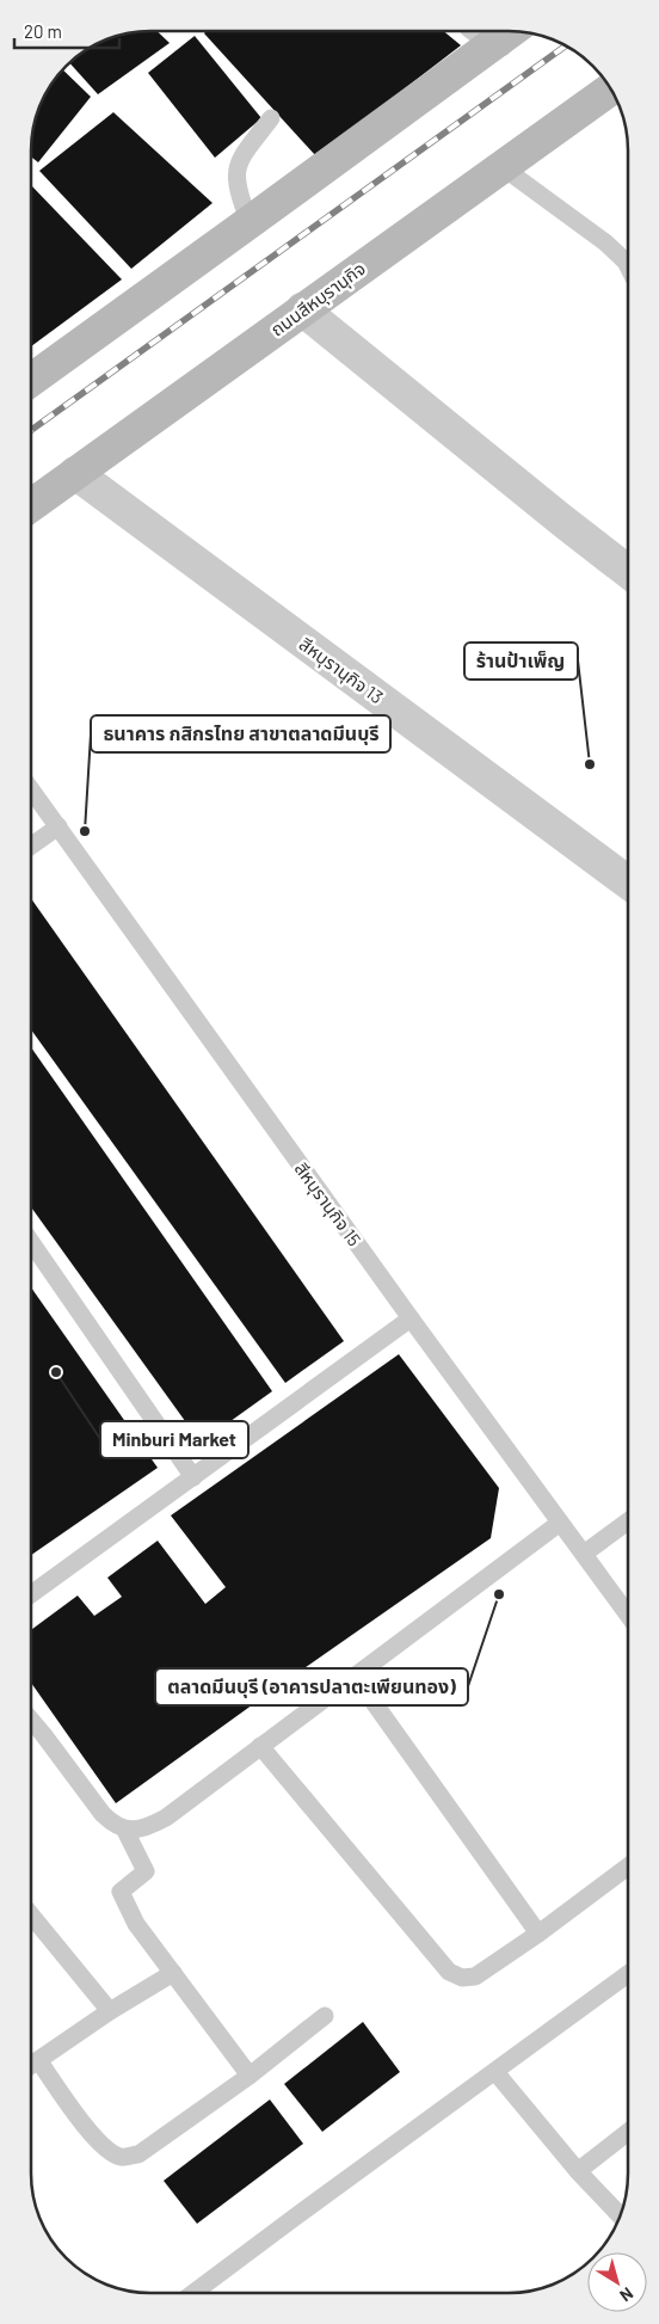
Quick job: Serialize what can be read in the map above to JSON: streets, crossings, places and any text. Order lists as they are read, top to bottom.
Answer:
{
  "streets": {
    "main road": ["ถนนสีหบุรานุกิจ"],
    "street": ["สีหบุรานุกิจ 13"],
    "lane": ["สีหบุรานุกิจ 15"]
  },
  "crossings": [
    ["ถนนสีหบุรานุกิจ", "สีหบุรานุกิจ 13"]
  ],
  "places": [
    "ร้านป้าเพ็ญ",
    "ธนาคาร กสิกรไทย สาขาตลาดมีนบุรี",
    "Minburi Market",
    "ตลาดมีนบุรี (อาคารปลาตะเพียนทอง)"
  ],
  "scale_bar": "20 m",
  "north": "bottom right"
}
